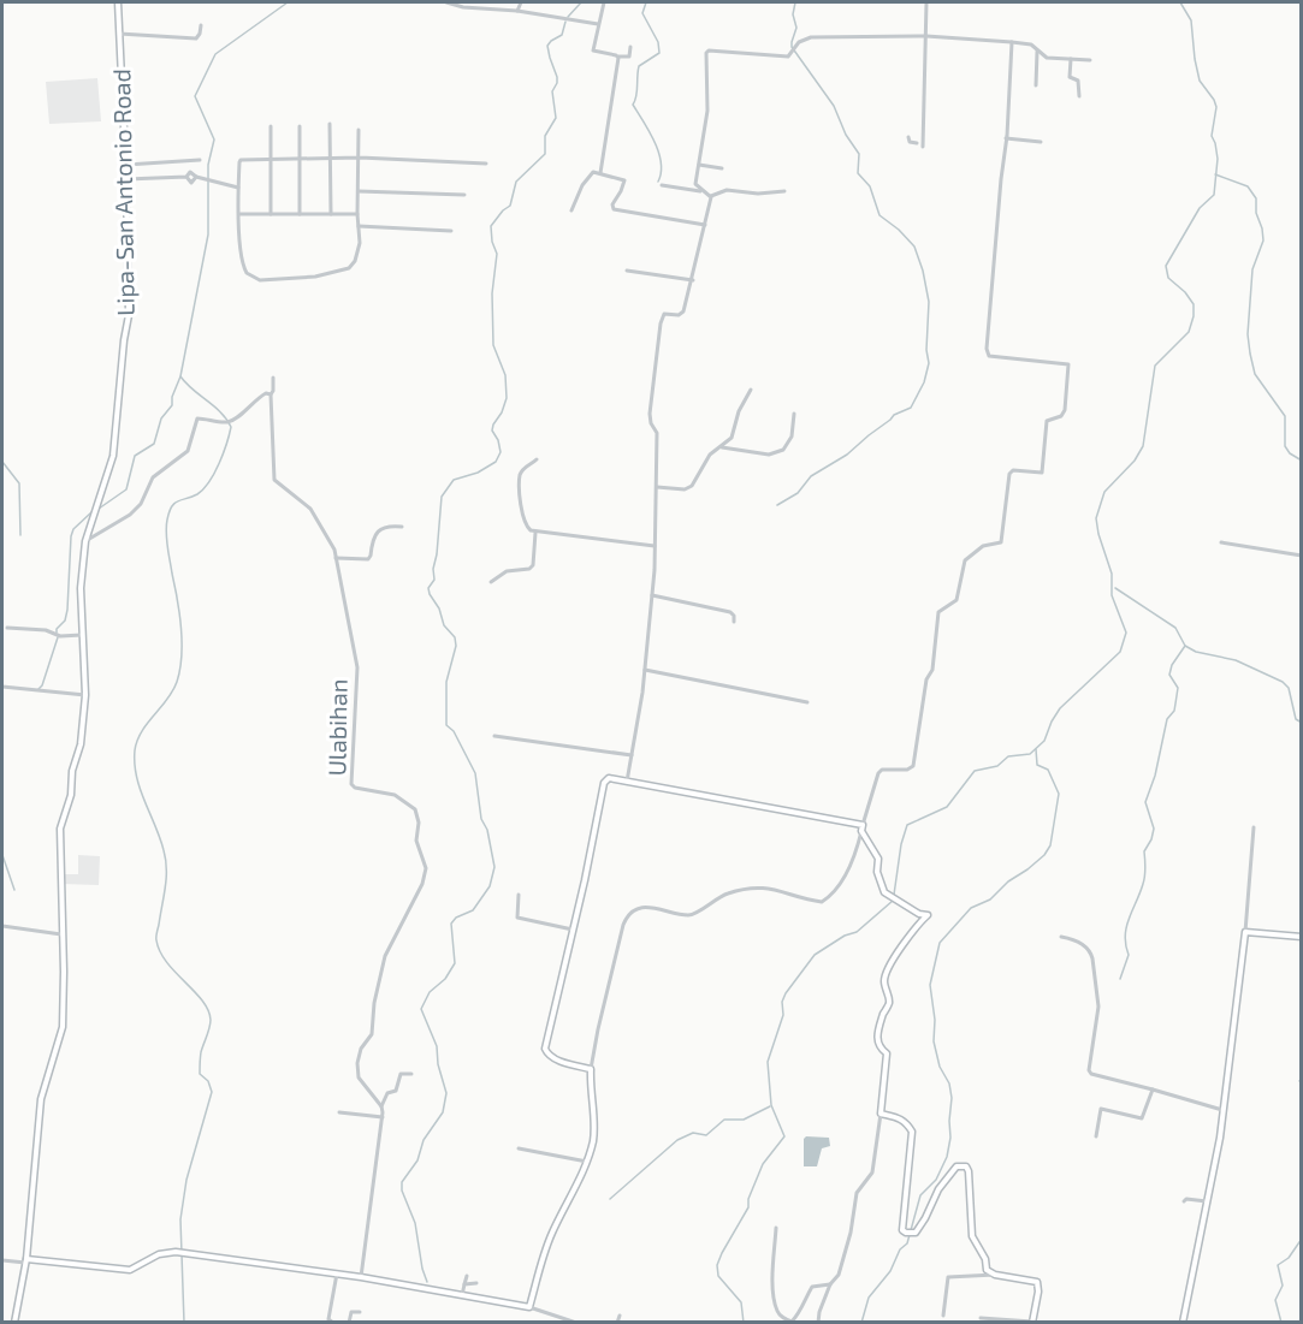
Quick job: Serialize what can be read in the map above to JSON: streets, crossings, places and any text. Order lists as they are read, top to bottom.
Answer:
{
  "streets": {
    "street": ["Lipa-San Antonio Road", "Ulabihan"]
  }
}
